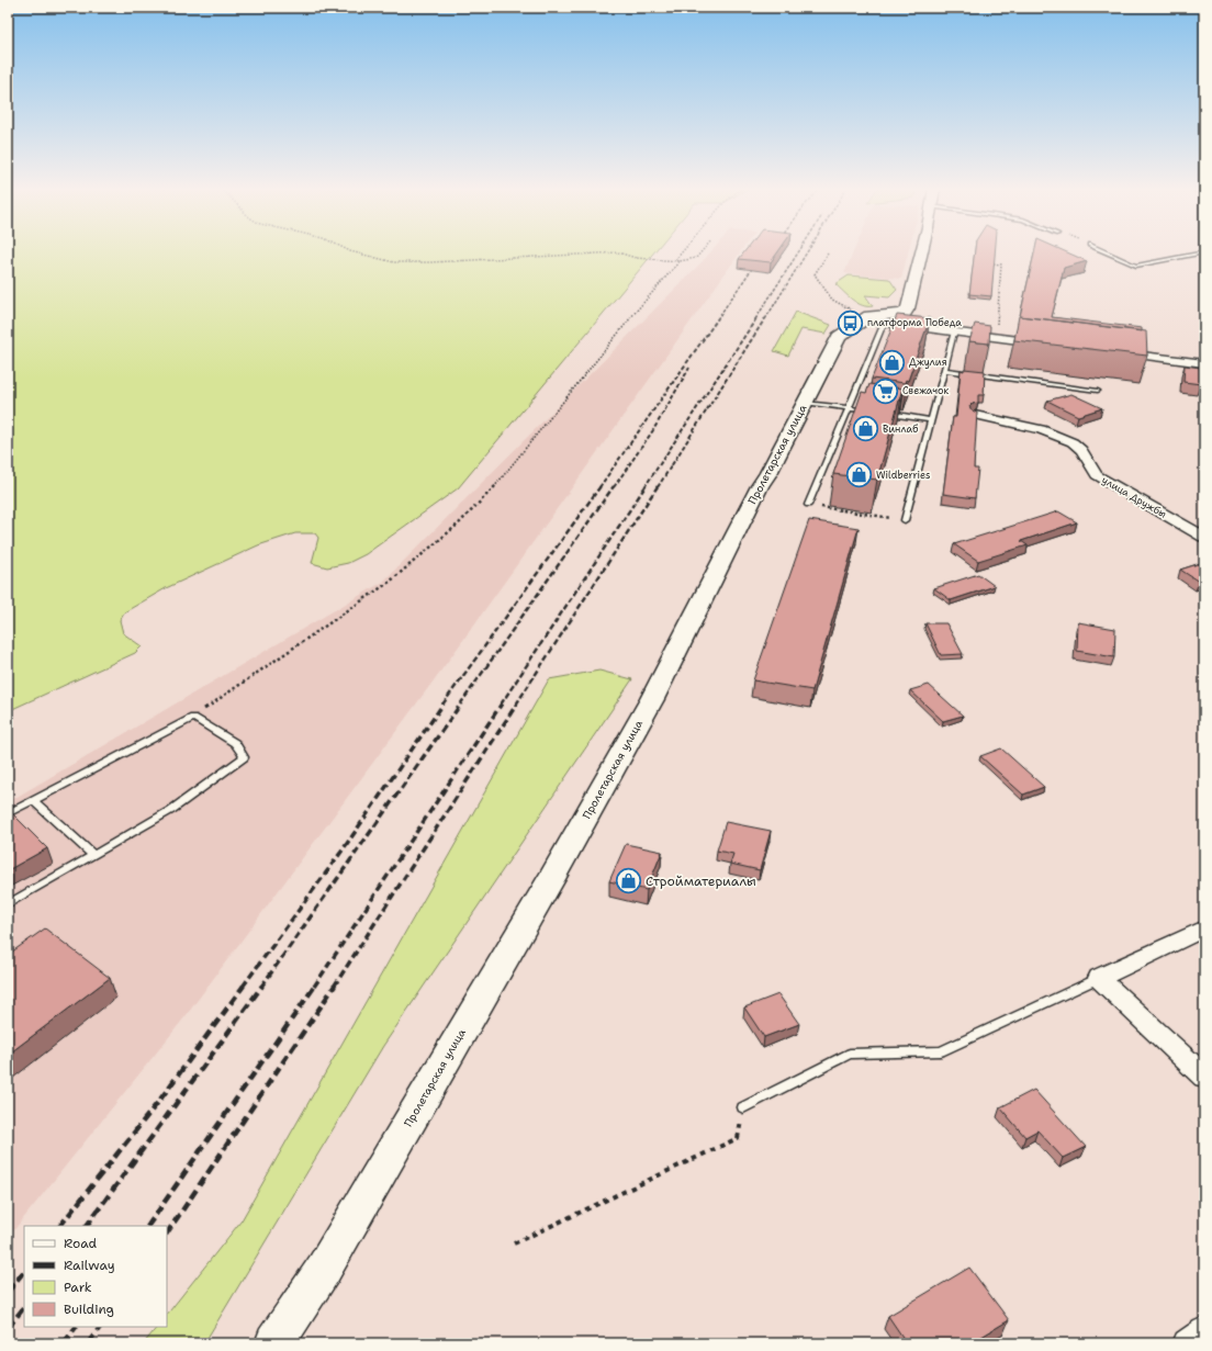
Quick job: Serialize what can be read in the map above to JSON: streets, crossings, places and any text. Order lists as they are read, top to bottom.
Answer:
{
  "streets": {
    "main road": ["Пролетарская улица"],
    "street": ["улица Дружбы"]
  },
  "places": {
    "bus stop": ["платформа Победа"],
    "shop": [
      "Джулия",
      "Винлаб",
      "Wildberries",
      "Стройматериалы"
    ],
    "supermarket": ["Свежачок"]
  },
  "legend": [
    "Road",
    "Railway",
    "Park",
    "Building"
  ]
}
